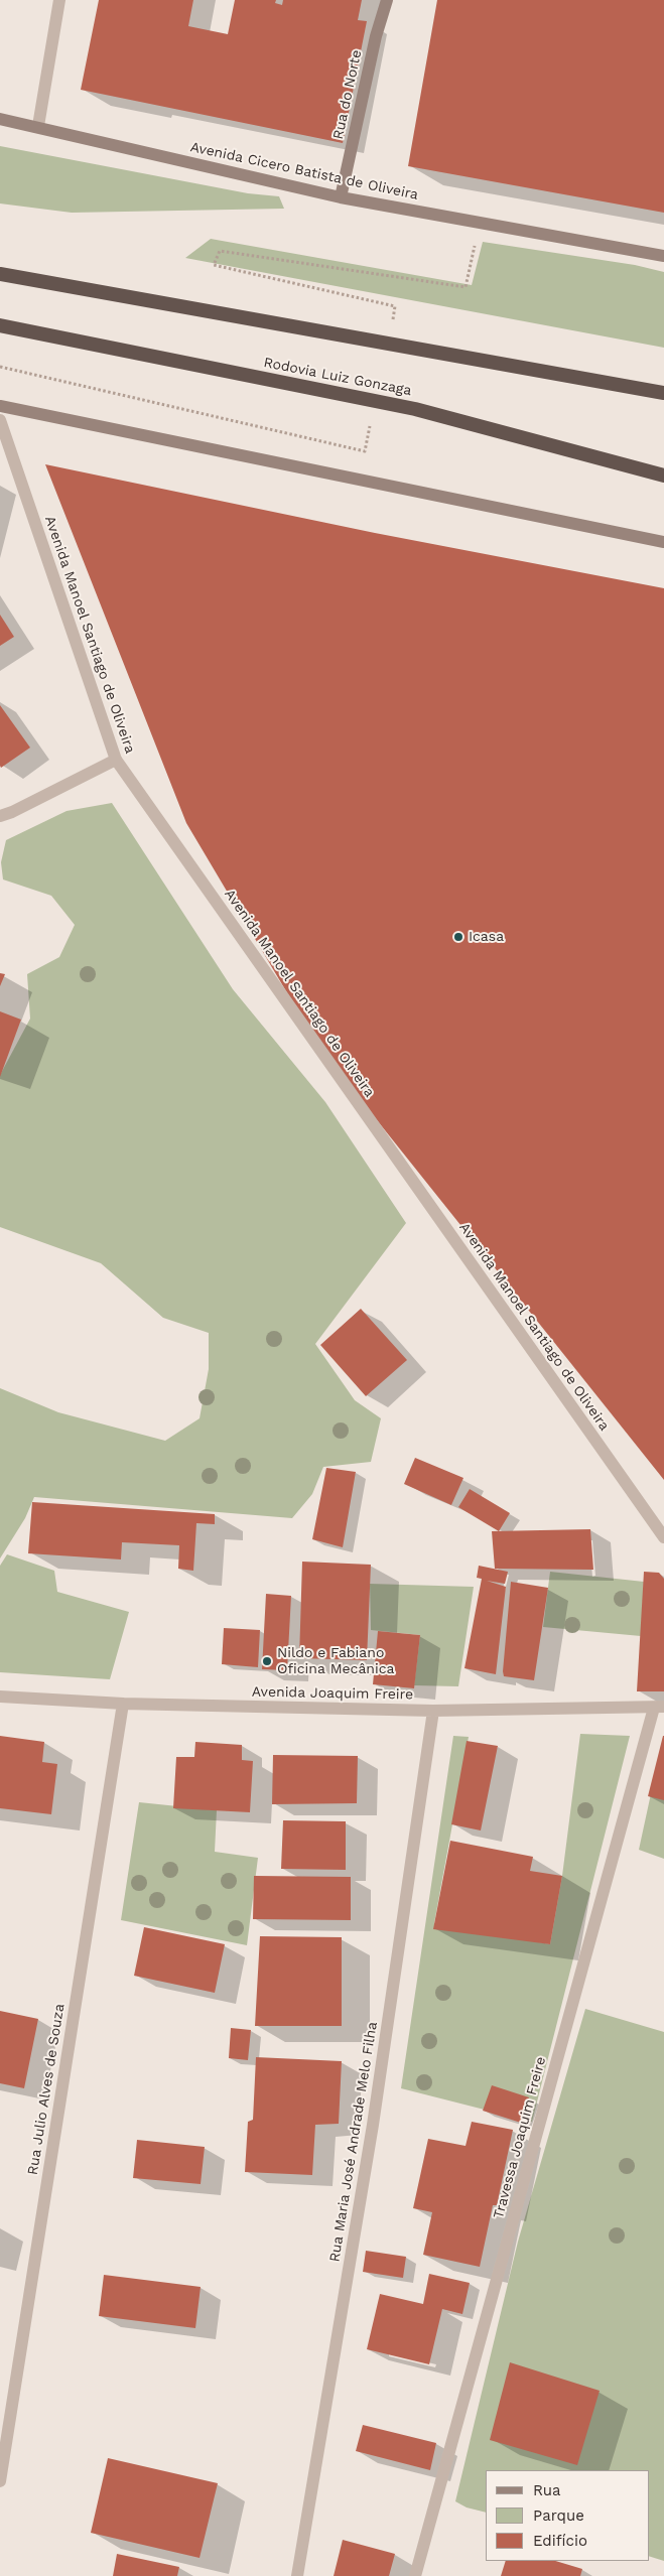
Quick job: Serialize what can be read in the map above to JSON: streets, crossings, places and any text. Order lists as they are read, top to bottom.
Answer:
{
  "streets": {
    "highway": ["Rodovia Luiz Gonzaga"],
    "main road": ["Rua do Norte", "Avenida Cicero Batista de Oliveira"],
    "street": [
      "Avenida Manoel Santiago de Oliveira",
      "Avenida Joaquim Freire",
      "Rua Julio Alves de Souza",
      "Travessa Joaquim Freire",
      "Rua Maria José Andrade Melo Filha"
    ]
  },
  "crossings": [
    ["Rua do Norte", "Avenida Cicero Batista de Oliveira"],
    ["Avenida Joaquim Freire", "Rua Julio Alves de Souza"],
    ["Avenida Joaquim Freire", "Travessa Joaquim Freire"],
    ["Avenida Joaquim Freire", "Rua Maria José Andrade Melo Filha"]
  ],
  "places": ["Icasa", "Nildo e Fabiano Oficina Mecânica"],
  "legend": ["Rua", "Parque", "Edifício"]
}
